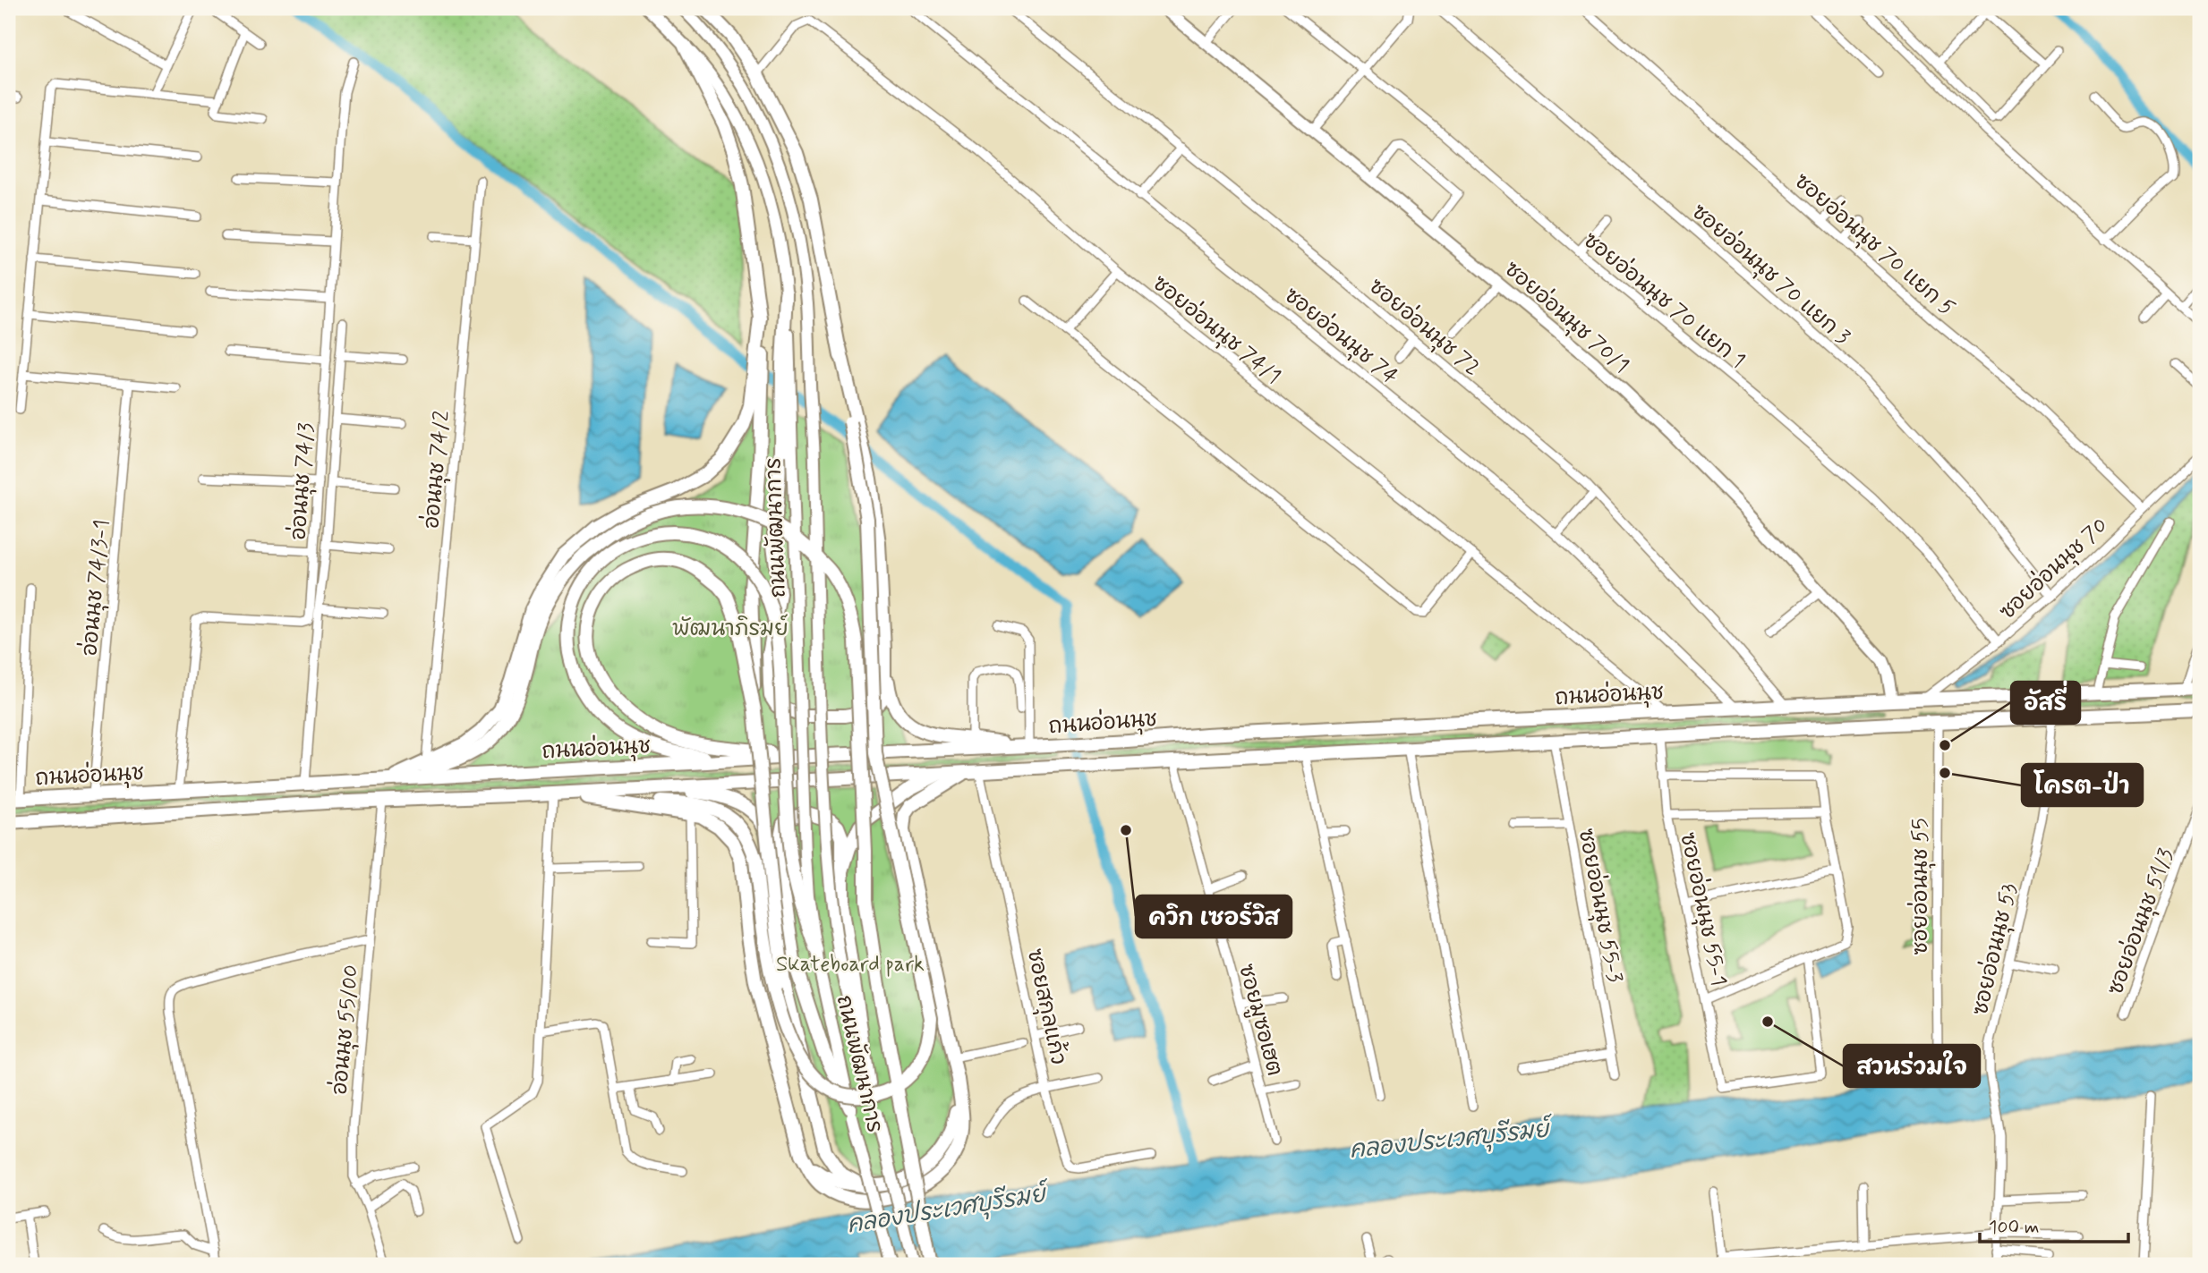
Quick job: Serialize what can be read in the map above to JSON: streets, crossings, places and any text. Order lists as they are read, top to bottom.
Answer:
{
  "streets": {
    "main road": ["ซอยอ่อนนุช 70/1", "ถนนพัฒนาการ", "ถนนอ่อนนุช"],
    "street": [
      "ซอยอ่อนนุช 70 แยก 5",
      "ซอยอ่อนนุช 70 แยก 3",
      "ซอยอ่อนนุช 70 แยก 1",
      "ซอยอ่อนนุช 72",
      "ซอยอ่อนนุช 74/1",
      "ซอยอ่อนนุช 74",
      "อ่อนนุช 74/2",
      "อ่อนนุช 74/3",
      "ซอยอ่อนนุช 70",
      "อ่อนนุช 74/3-1",
      "ซอยอ่อนนุช 55",
      "ซอยอ่อนนุช 55-3",
      "ซอยอ่อนนุช 55-1",
      "ซอยอ่อนนุช 51/3",
      "ซอยอ่อนนุช 53",
      "ซอยสกุลแก้ว",
      "ซอยมูซอเฮต",
      "อ่อนนุช 55/00"
    ]
  },
  "crossings": [
    ["ซอยอ่อนนุช 70 แยก 5", "ซอยอ่อนนุช 70"],
    ["ซอยอ่อนนุช 70 แยก 3", "ซอยอ่อนนุช 70"],
    ["ซอยอ่อนนุช 70 แยก 1", "ซอยอ่อนนุช 70"],
    ["ซอยอ่อนนุช 70/1", "ถนนอ่อนนุช"],
    ["ซอยอ่อนนุช 72", "ถนนอ่อนนุช"],
    ["ซอยอ่อนนุช 74/1", "ถนนอ่อนนุช"],
    ["ซอยอ่อนนุช 74", "ถนนอ่อนนุช"],
    ["อ่อนนุช 74/3", "ถนนอ่อนนุช"],
    ["ซอยอ่อนนุช 70", "ถนนอ่อนนุช"],
    ["อ่อนนุช 74/3-1", "ถนนอ่อนนุช"],
    ["ถนนอ่อนนุช", "ซอยอ่อนนุช 55"],
    ["ถนนอ่อนนุช", "ซอยอ่อนนุช 55-3"],
    ["ถนนอ่อนนุช", "ซอยอ่อนนุช 55-1"],
    ["ถนนอ่อนนุช", "ซอยอ่อนนุช 53"],
    ["ถนนอ่อนนุช", "ซอยสกุลแก้ว"],
    ["ถนนอ่อนนุช", "ซอยมูซอเฮต"],
    ["ถนนอ่อนนุช", "อ่อนนุช 55/00"]
  ],
  "water": ["คลองประเวศบุรีรมย์"],
  "parks": ["พัฒนาภิรมย์", "Skateboard park"],
  "places": [
    "อัสรี่",
    "โครต-ป่า",
    "ควิก เซอร์วิส",
    "สวนร่วมใจ"
  ],
  "scale_bar": "100 m"
}
